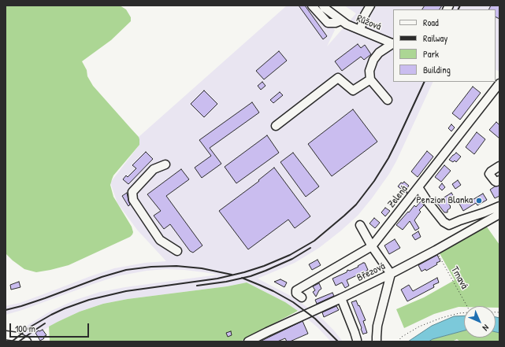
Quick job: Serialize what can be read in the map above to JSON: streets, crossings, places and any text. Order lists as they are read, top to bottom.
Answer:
{
  "streets": {
    "street": ["Růžová", "Zelená", "Březová"],
    "path": ["Tmavá"]
  },
  "crossings": [
    ["Březová", "Tmavá"]
  ],
  "places": ["Penzion Blanka"],
  "legend": [
    "Road",
    "Railway",
    "Park",
    "Building"
  ],
  "scale_bar": "100 m",
  "north": "bottom right"
}
